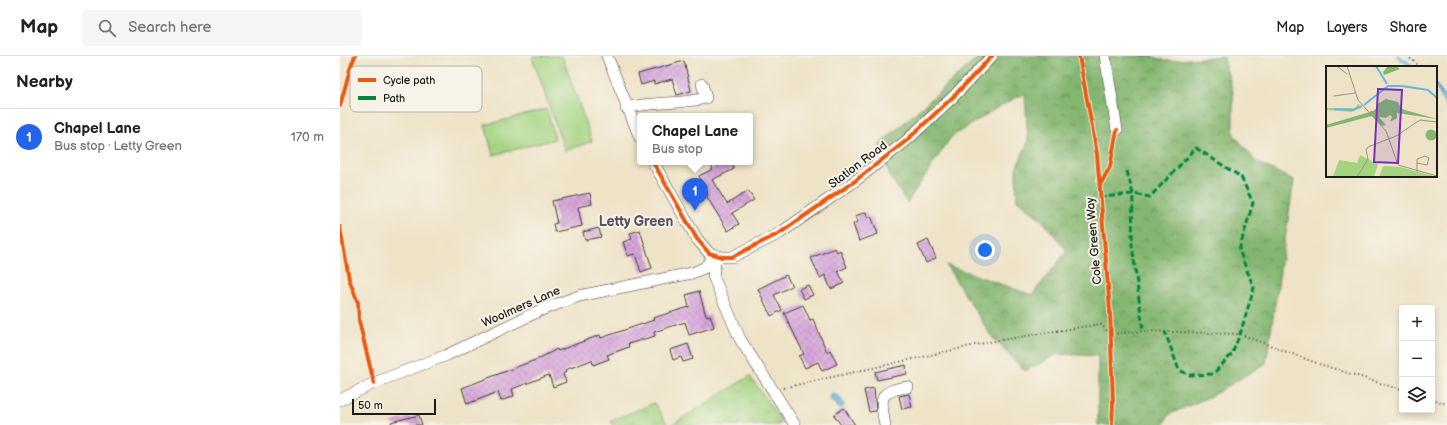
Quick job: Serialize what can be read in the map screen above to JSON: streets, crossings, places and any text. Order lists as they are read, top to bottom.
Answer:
{
  "streets": {
    "street": ["Station Road", "Woolmers Lane"],
    "cycle path": ["Cole Green Way"]
  },
  "crossings": [
    ["Station Road", "Woolmers Lane"]
  ],
  "districts": ["Letty Green"],
  "legend": ["Cycle path", "Path"],
  "scale_bar": "50 m",
  "page": {
    "header": "Map",
    "search": "Search here",
    "nav": ["Map", "Layers", "Share"],
    "heading": "Nearby",
    "list": [
      {
        "mark": "1",
        "name": "Chapel Lane",
        "note": "Bus stop · Letty Green",
        "value": "170 m"
      }
    ],
    "popup": ["Chapel Lane", "Bus stop"],
    "pins": "1",
    "map_buttons": ["+", "−"],
    "scale": "50 m"
  }
}
